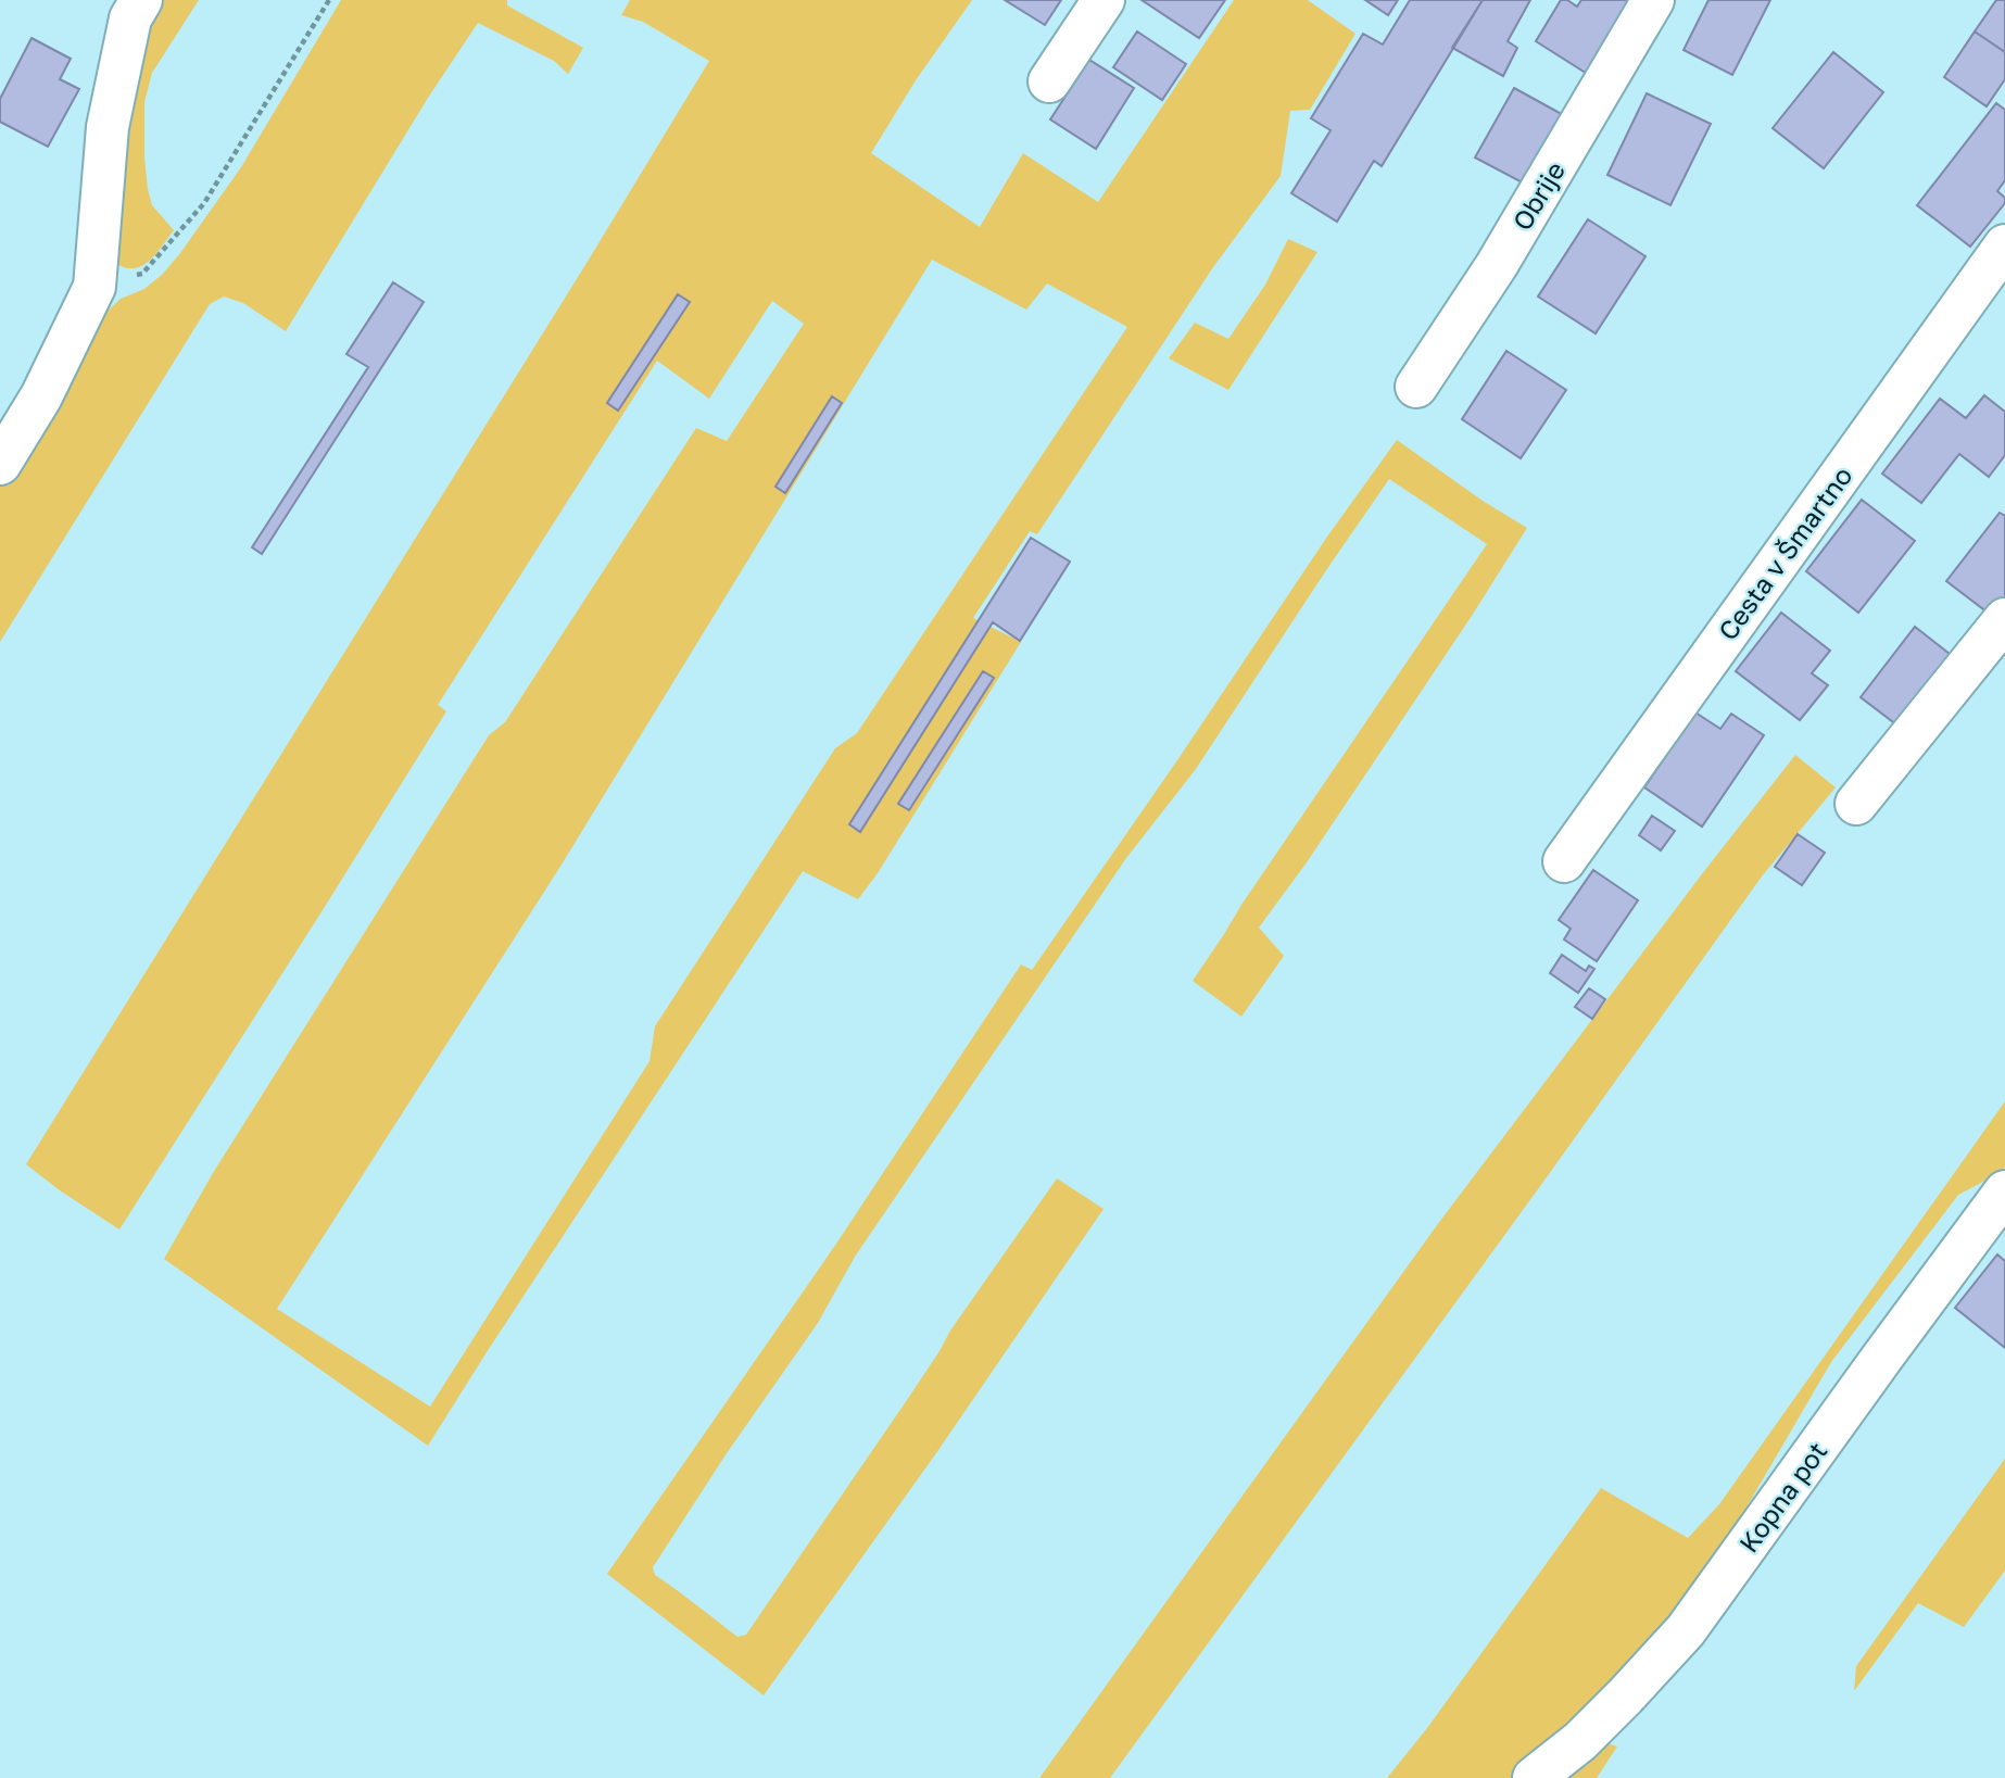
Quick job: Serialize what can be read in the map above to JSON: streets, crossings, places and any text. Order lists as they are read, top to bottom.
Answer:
{
  "streets": {
    "street": ["Obrije", "Cesta v Šmartno", "Kopna pot"]
  }
}
